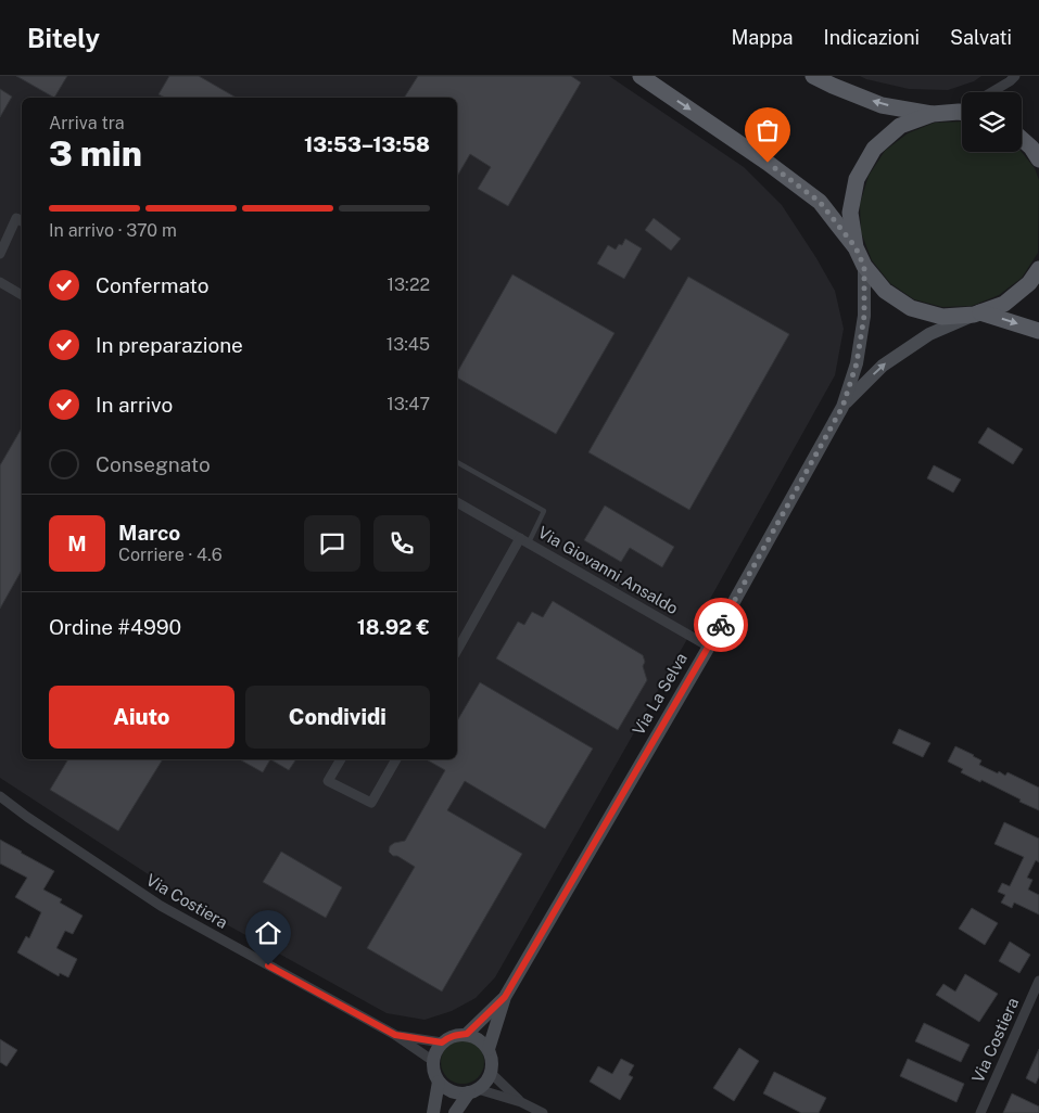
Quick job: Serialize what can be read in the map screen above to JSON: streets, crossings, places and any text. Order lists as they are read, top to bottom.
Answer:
{
  "streets": {
    "street": ["Via Giovanni Ansaldo", "Via La Selva", "Via Costiera"]
  },
  "crossings": [
    ["Via Giovanni Ansaldo", "Via La Selva"],
    ["Via La Selva", "Via Costiera"]
  ],
  "page": {
    "header": "Bitely",
    "nav": ["Mappa", "Indicazioni", "Salvati"],
    "heading": ["3 min", "Arriva tra", "13:53–13:58"],
    "panel": [
      "Marco",
      "Corriere · 4.6",
      "Ordine #4990",
      "18.92 €"
    ],
    "bar": "In arrivo · 370 m",
    "list": [
      ["Confermato", "13:22"],
      ["In preparazione", "13:45"],
      ["In arrivo", "13:47"],
      "Consegnato"
    ],
    "round": "M",
    "buttons": ["Aiuto", "Condividi"]
  }
}
